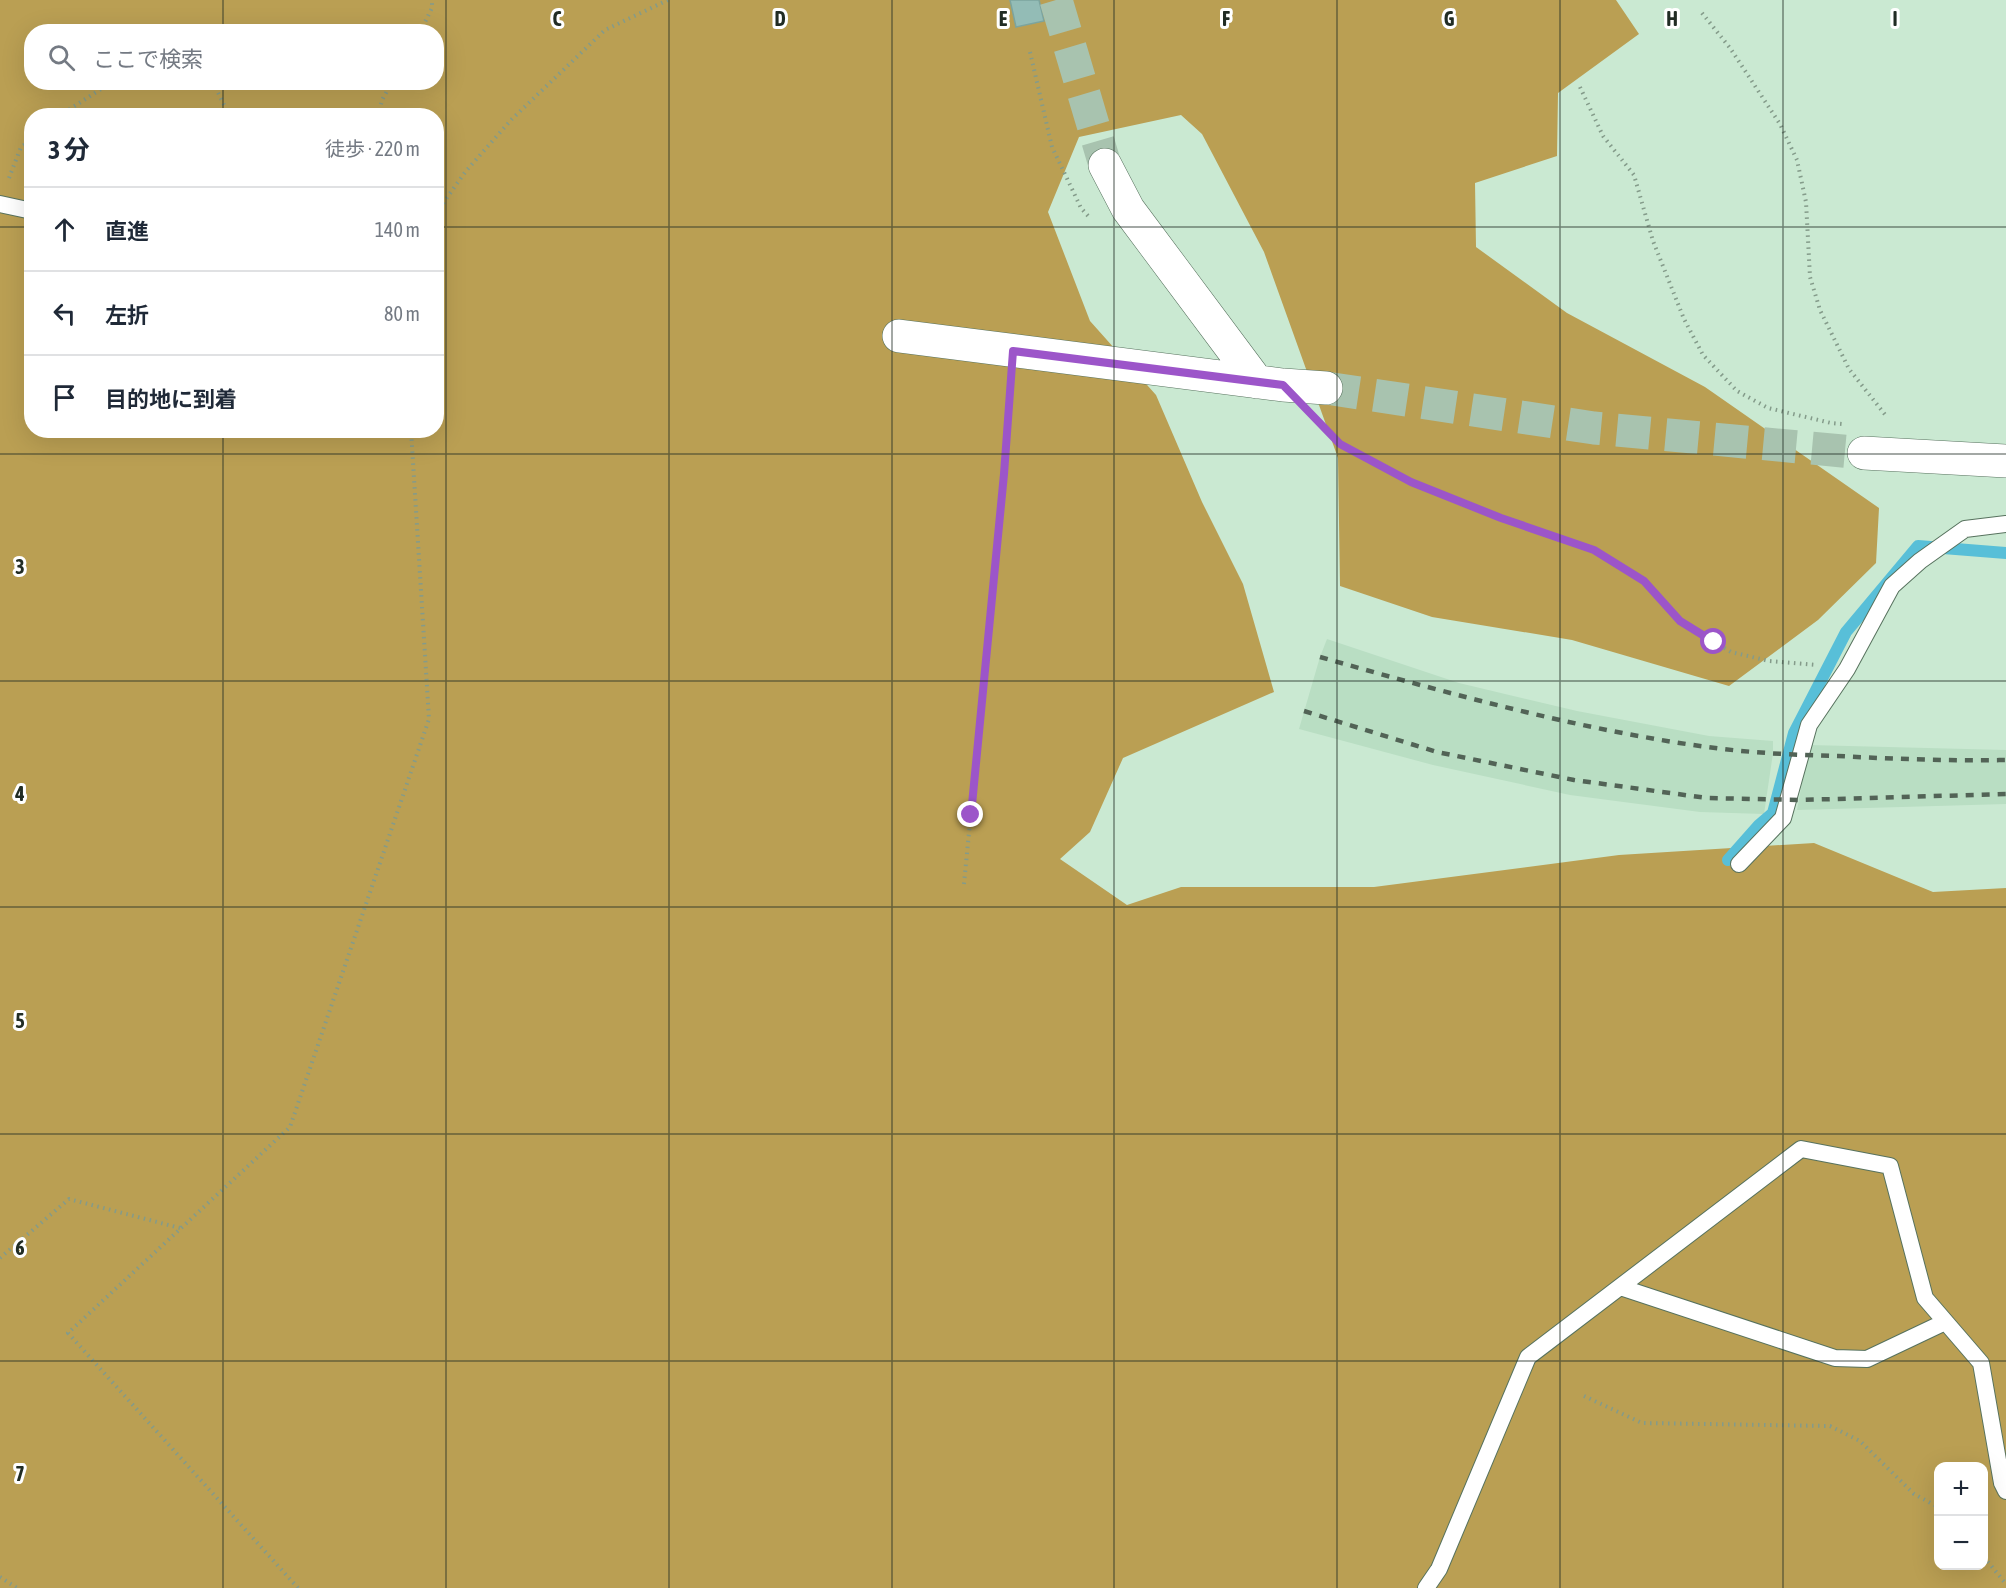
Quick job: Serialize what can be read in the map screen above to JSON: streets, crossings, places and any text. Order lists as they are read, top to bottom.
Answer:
{
  "page": {
    "search": "ここで検索",
    "heading": ["3 分", "徒歩 · 220 m"],
    "list": [
      ["直進", "140 m"],
      ["左折", "80 m"],
      "目的地に到着"
    ],
    "map_buttons": ["+", "−"]
  },
  "grid": {
    "columns": [
      "C",
      "D",
      "E",
      "F",
      "G",
      "H",
      "I"
    ],
    "rows": [
      "3",
      "4",
      "5",
      "6",
      "7"
    ]
  }
}
